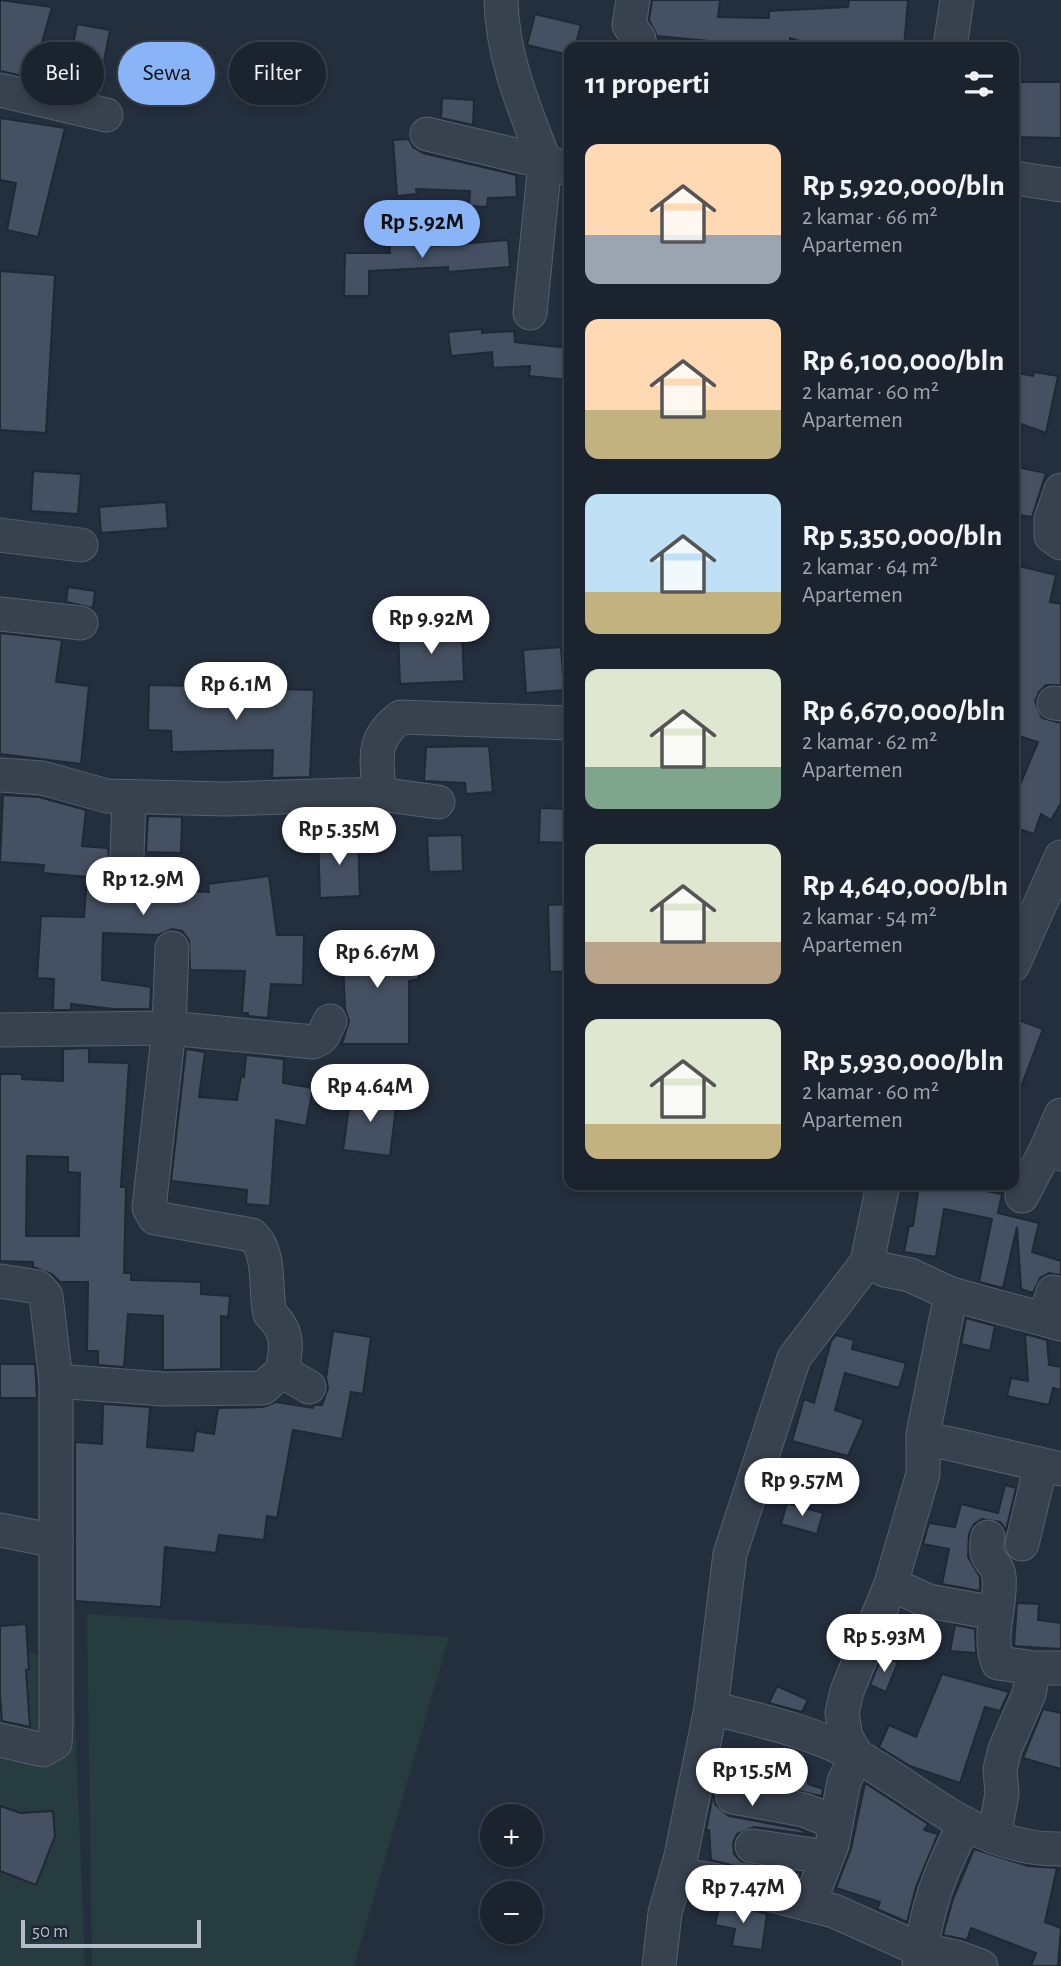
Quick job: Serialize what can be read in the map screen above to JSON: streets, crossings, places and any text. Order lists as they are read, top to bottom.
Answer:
{
  "scale_bar": "50 m",
  "page": {
    "chip": ["Beli", "Sewa", "Filter"],
    "heading": "11 properti",
    "list": [
      {
        "name": "Rp 5,920,000/bln",
        "note": "2 kamar · 66 m² · Apartemen"
      },
      {
        "name": "Rp 6,100,000/bln",
        "note": "2 kamar · 60 m² · Apartemen"
      },
      {
        "name": "Rp 5,350,000/bln",
        "note": "2 kamar · 64 m² · Apartemen"
      },
      {
        "name": "Rp 6,670,000/bln",
        "note": "2 kamar · 62 m² · Apartemen"
      },
      {
        "name": "Rp 4,640,000/bln",
        "note": "2 kamar · 54 m² · Apartemen"
      },
      {
        "name": "Rp 5,930,000/bln",
        "note": "2 kamar · 60 m² · Apartemen"
      }
    ],
    "price": [
      "Rp 5.92M",
      "Rp 9.92M",
      "Rp 6.1M",
      "Rp 5.35M",
      "Rp 12.9M",
      "Rp 6.67M",
      "Rp 4.64M",
      "Rp 9.57M",
      "Rp 5.93M",
      "Rp 15.5M",
      "Rp 7.47M"
    ],
    "map_buttons": ["+", "−"],
    "scale": "50 m"
  }
}
